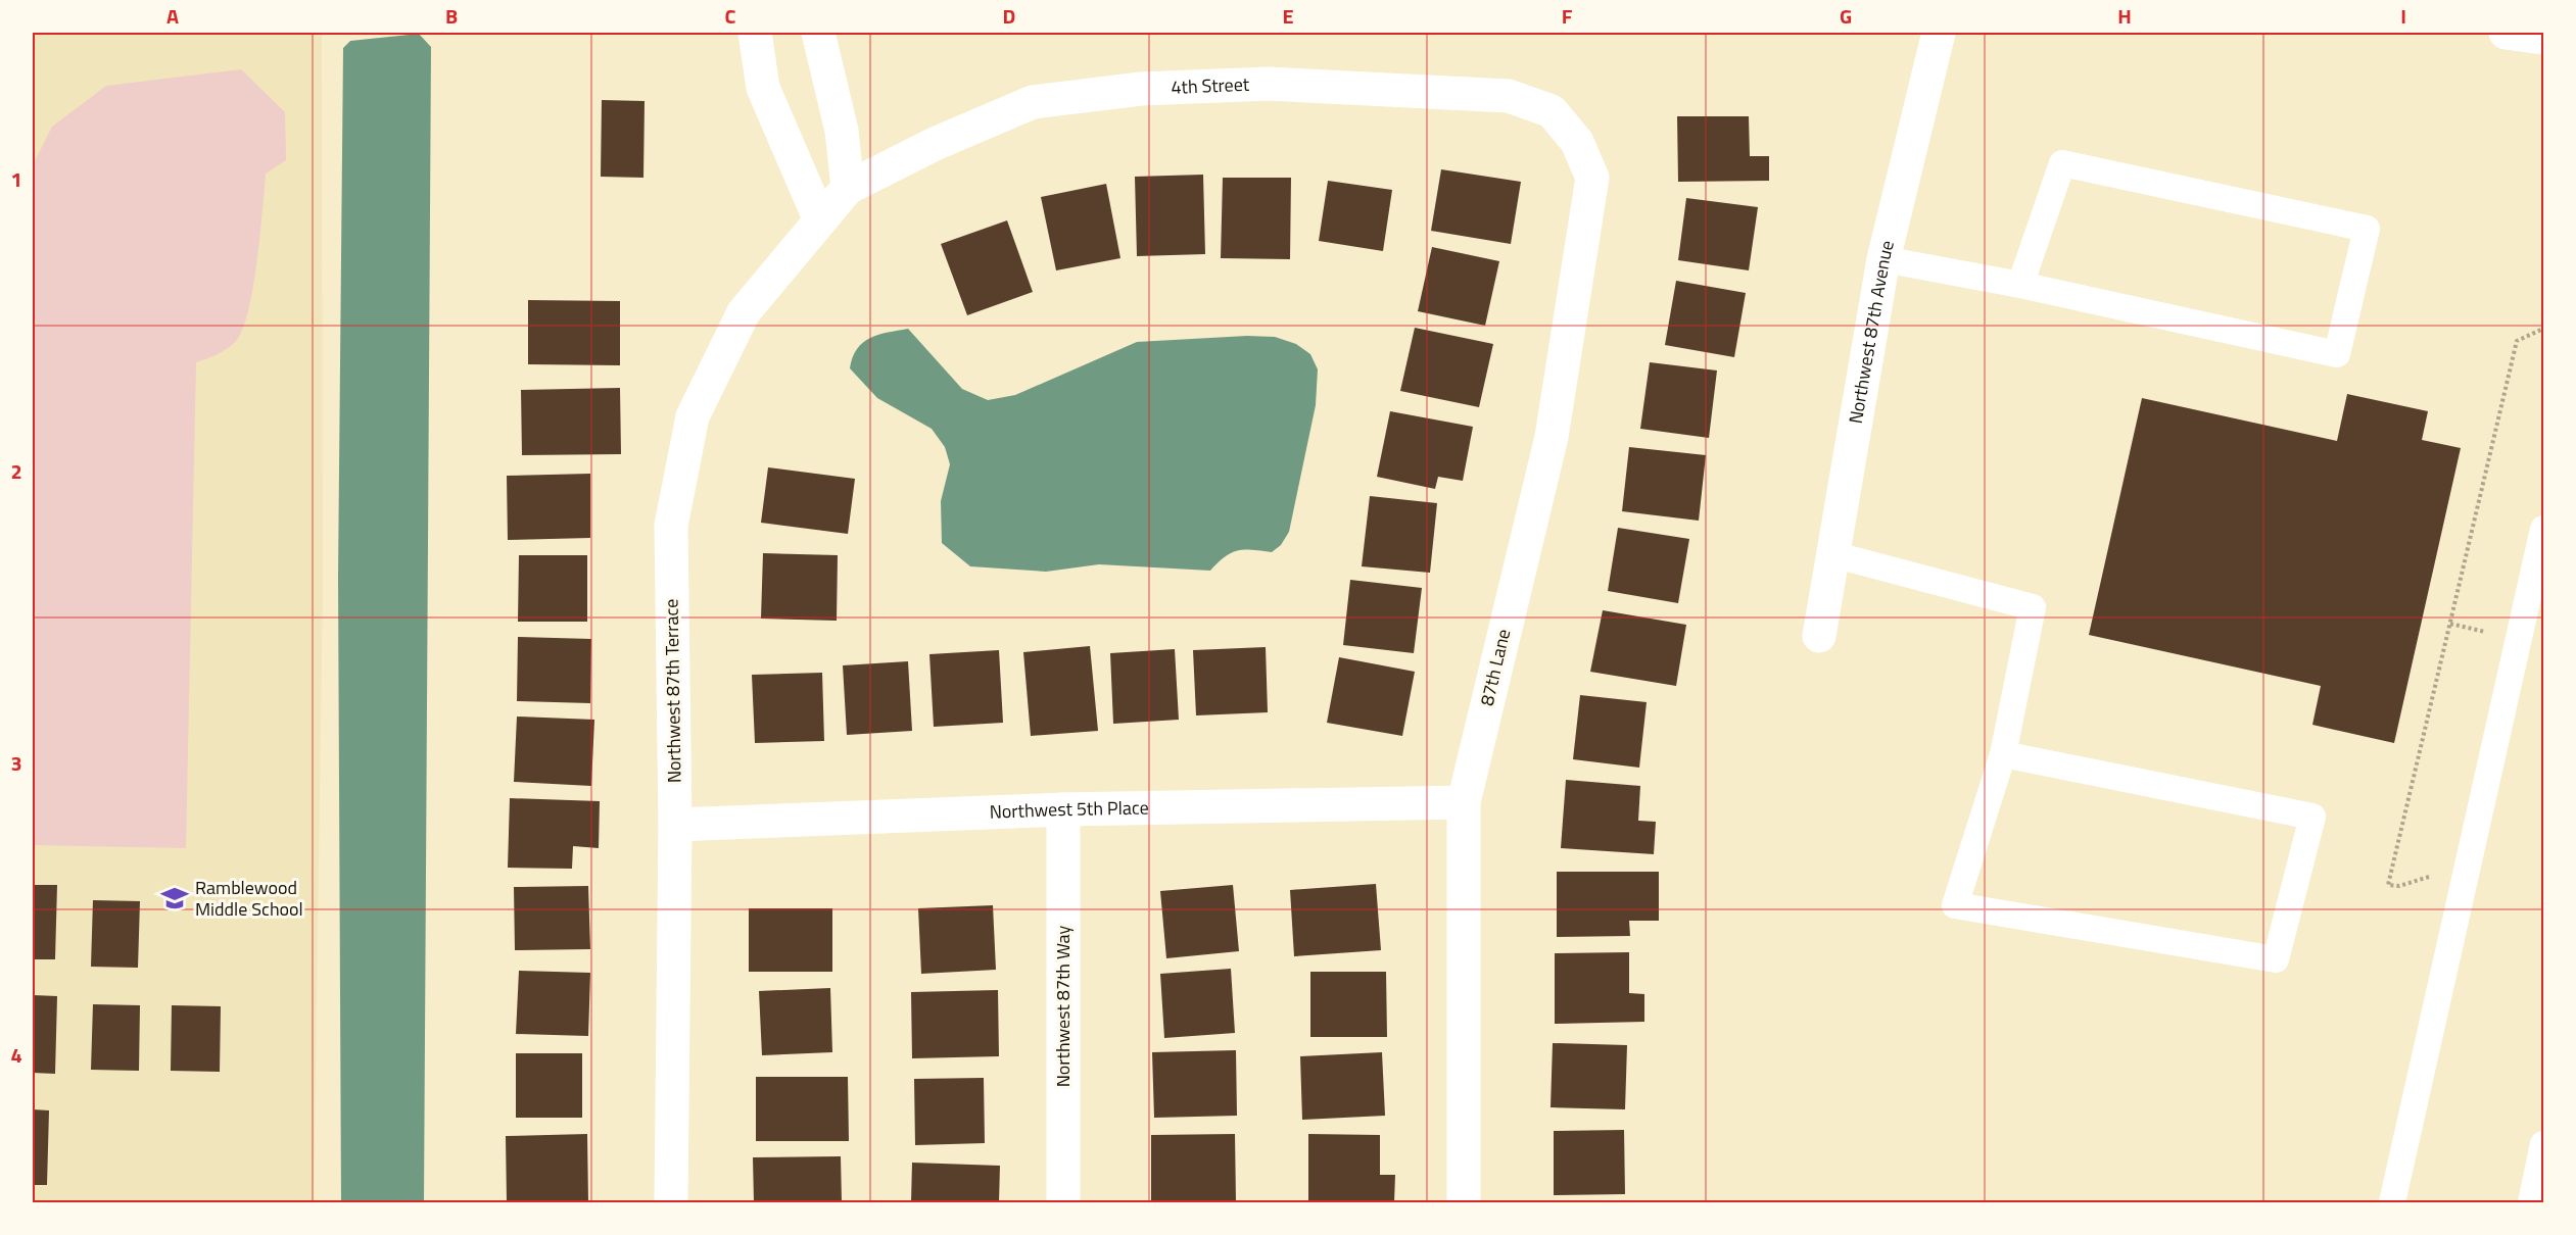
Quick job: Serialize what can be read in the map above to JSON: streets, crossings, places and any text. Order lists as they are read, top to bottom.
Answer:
{
  "streets": {
    "street": [
      "4th Street",
      "Northwest 87th Avenue",
      "87th Lane",
      "Northwest 87th Terrace",
      "Northwest 5th Place",
      "Northwest 87th Way"
    ]
  },
  "crossings": [
    ["4th Street", "87th Lane"],
    ["4th Street", "Northwest 87th Terrace"],
    ["87th Lane", "Northwest 5th Place"],
    ["Northwest 87th Terrace", "Northwest 5th Place"],
    ["Northwest 5th Place", "Northwest 87th Way"]
  ],
  "places": {
    "school or university": ["Ramblewood Middle School"]
  },
  "grid": {
    "columns": [
      "A",
      "B",
      "C",
      "D",
      "E",
      "F",
      "G",
      "H",
      "I"
    ],
    "rows": [
      "1",
      "2",
      "3",
      "4"
    ]
  }
}
